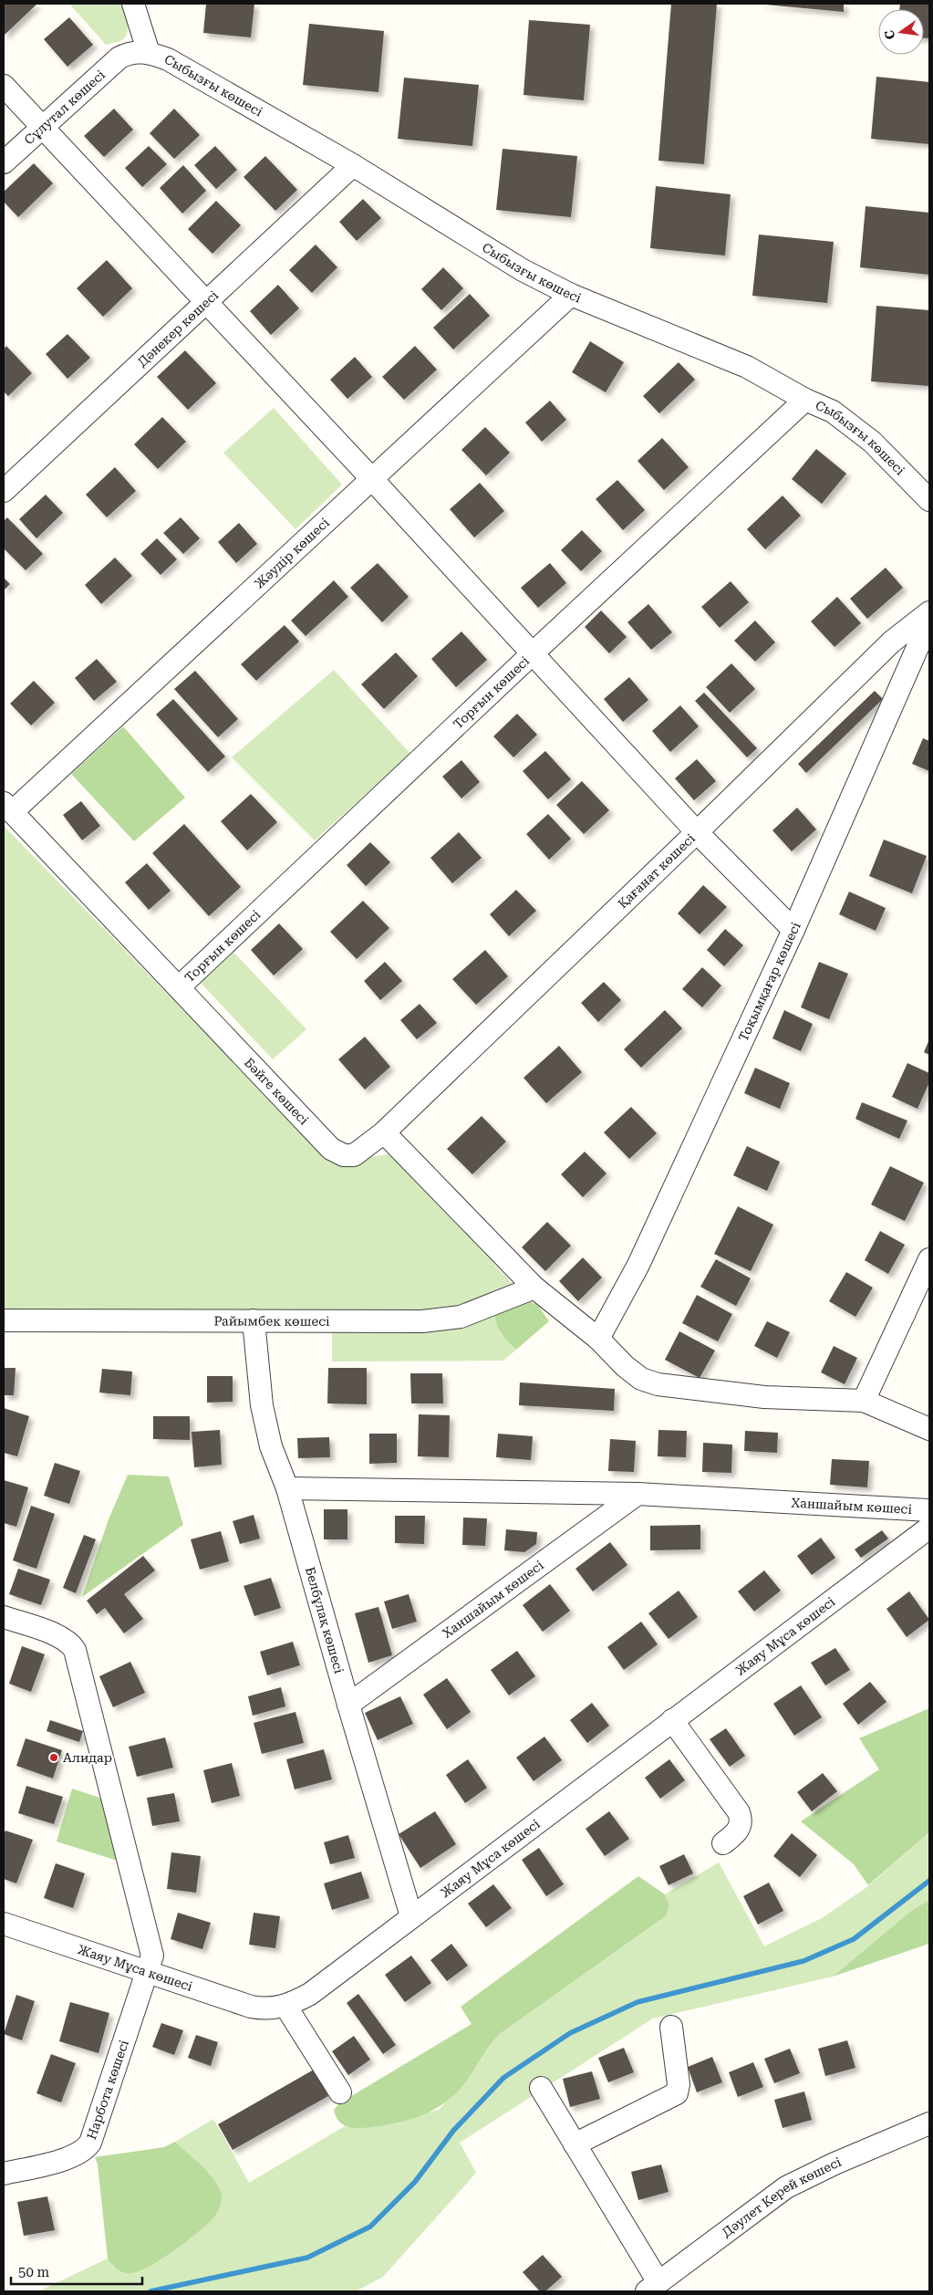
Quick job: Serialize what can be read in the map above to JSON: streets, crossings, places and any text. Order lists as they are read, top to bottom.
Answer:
{
  "streets": {
    "street": [
      "Сыбызғы көшесі",
      "Сұлутал көшесі",
      "Дәнекер көшесі",
      "Жәудір көшесі",
      "Торғын көшесі",
      "Қағанат көшесі",
      "Тоқымқағар көшесі",
      "Бәйге көшесі",
      "Райымбек көшесі",
      "Ханшайым көшесі",
      "Белбұлақ көшесі",
      "Жаяу Мұса көшесі",
      "Нарбота көшесі",
      "Дәулет Керей көшесі"
    ]
  },
  "crossings": [
    ["Сыбызғы көшесі", "Сұлутал көшесі"],
    ["Сыбызғы көшесі", "Дәнекер көшесі"],
    ["Сыбызғы көшесі", "Жәудір көшесі"],
    ["Сыбызғы көшесі", "Торғын көшесі"],
    ["Жәудір көшесі", "Бәйге көшесі"],
    ["Торғын көшесі", "Бәйге көшесі"],
    ["Қағанат көшесі", "Бәйге көшесі"],
    ["Райымбек көшесі", "Белбұлақ көшесі"],
    ["Ханшайым көшесі", "Белбұлақ көшесі"],
    ["Белбұлақ көшесі", "Жаяу Мұса көшесі"],
    ["Жаяу Мұса көшесі", "Нарбота көшесі"]
  ],
  "places": ["Алидар"],
  "scale_bar": "50 m",
  "north": "left"
}
